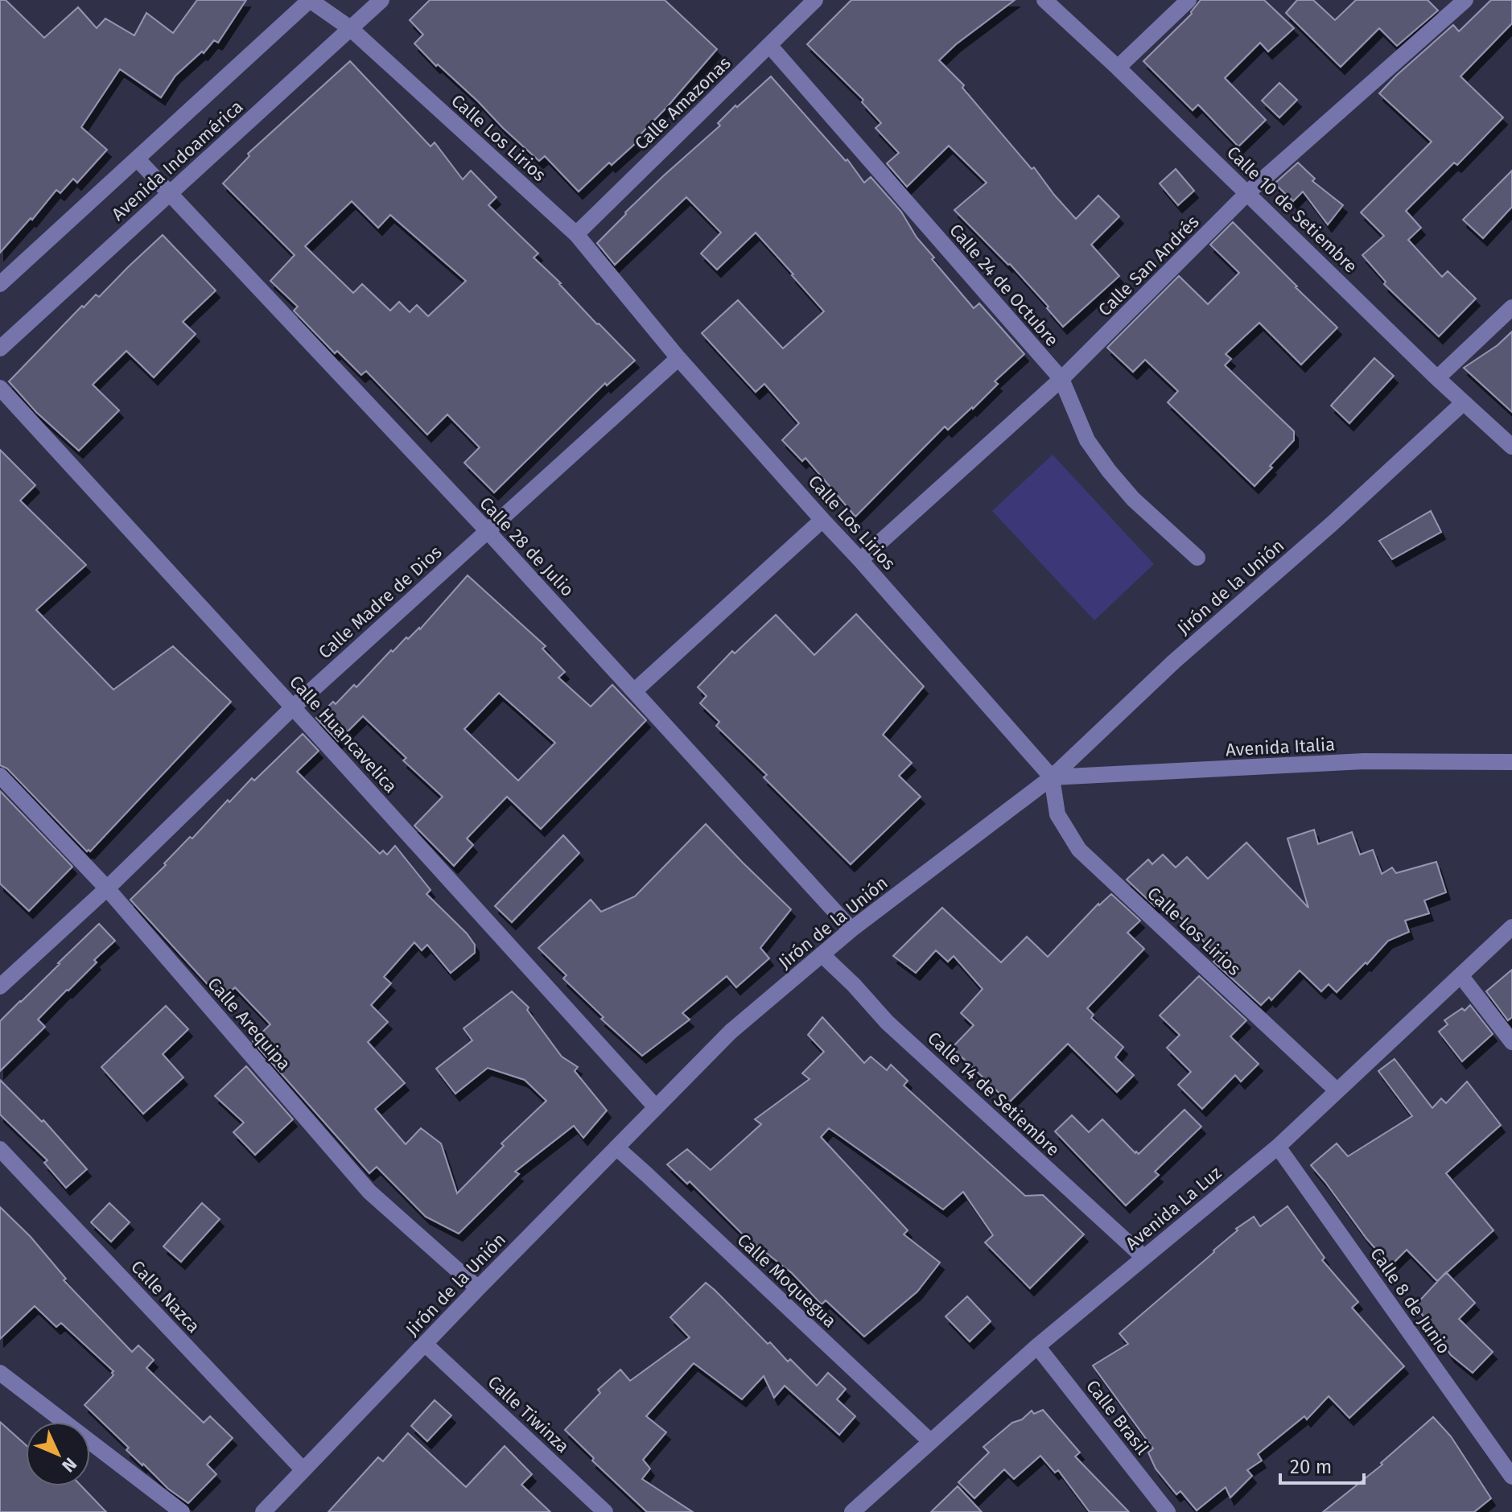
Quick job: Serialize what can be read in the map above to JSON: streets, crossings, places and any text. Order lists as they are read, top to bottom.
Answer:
{
  "streets": {
    "street": [
      "Calle Amazonas",
      "Calle Los Lirios",
      "Avenida Indoamérica",
      "Calle 10 de Setiembre",
      "Calle San Andrés",
      "Calle 24 de Octubre",
      "Calle 28 de Julio",
      "Jirón de la Unión",
      "Calle Madre de Dios",
      "Calle Huancavelica",
      "Avenida Italia",
      "Calle Arequipa",
      "Calle 14 de Setiembre",
      "Avenida La Luz",
      "Calle Moquegua",
      "Calle Nazca",
      "Calle 8 de Junio",
      "Calle Tiwinza",
      "Calle Brasil"
    ]
  },
  "crossings": [
    ["Calle Amazonas", "Calle Los Lirios"],
    ["Calle Amazonas", "Calle 24 de Octubre"],
    ["Calle Los Lirios", "Avenida Indoamérica"],
    ["Calle Los Lirios", "Calle San Andrés"],
    ["Calle Los Lirios", "Jirón de la Unión"],
    ["Calle Los Lirios", "Calle Madre de Dios"],
    ["Calle Los Lirios", "Avenida Italia"],
    ["Calle Los Lirios", "Avenida La Luz"],
    ["Avenida Indoamérica", "Calle 28 de Julio"],
    ["Calle 10 de Setiembre", "Calle San Andrés"],
    ["Calle 10 de Setiembre", "Jirón de la Unión"],
    ["Calle San Andrés", "Calle 24 de Octubre"],
    ["Calle 28 de Julio", "Jirón de la Unión"],
    ["Calle 28 de Julio", "Calle Madre de Dios"],
    ["Jirón de la Unión", "Calle Huancavelica"],
    ["Jirón de la Unión", "Avenida Italia"],
    ["Jirón de la Unión", "Calle Arequipa"],
    ["Jirón de la Unión", "Calle 14 de Setiembre"],
    ["Jirón de la Unión", "Calle Moquegua"],
    ["Jirón de la Unión", "Calle Nazca"],
    ["Jirón de la Unión", "Calle Tiwinza"],
    ["Calle Madre de Dios", "Calle Huancavelica"],
    ["Calle Madre de Dios", "Calle Arequipa"],
    ["Calle 14 de Setiembre", "Avenida La Luz"],
    ["Avenida La Luz", "Calle Moquegua"],
    ["Avenida La Luz", "Calle 8 de Junio"],
    ["Avenida La Luz", "Calle Brasil"]
  ],
  "scale_bar": "20 m",
  "north": "bottom right"
}
